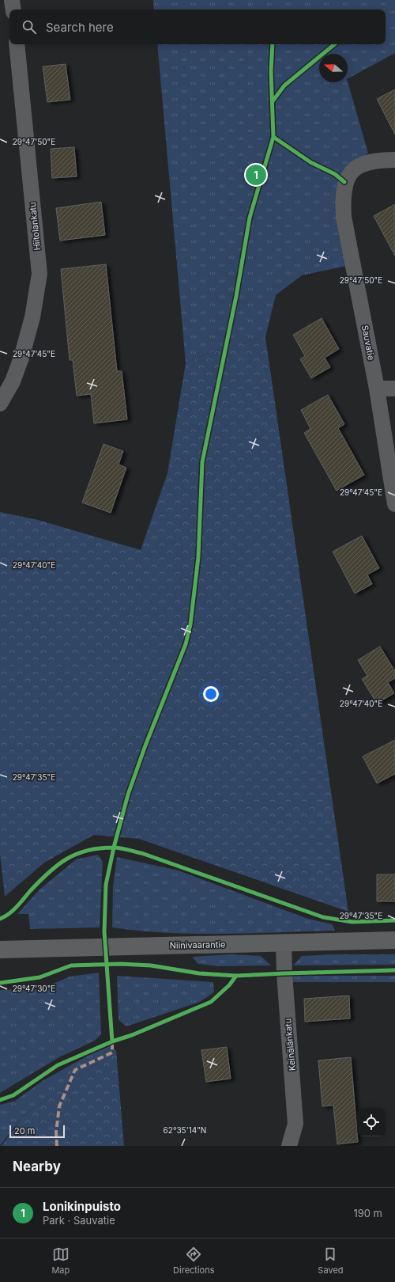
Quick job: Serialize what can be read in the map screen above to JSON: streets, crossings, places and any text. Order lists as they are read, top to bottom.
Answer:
{
  "streets": {
    "main road": ["Niinivaarantie"],
    "street": ["Hiitolankatu", "Sauvatie", "Keinälänkatu"]
  },
  "crossings": [
    ["Niinivaarantie", "Keinälänkatu"]
  ],
  "scale_bar": "20 m",
  "north": "left",
  "page": {
    "search": "Search here",
    "pins": "1",
    "scale": "20 m",
    "heading": "Nearby",
    "list": [
      {
        "mark": "1",
        "name": "Lonikinpuisto",
        "note": "Park · Sauvatie",
        "value": "190 m"
      }
    ],
    "nav": ["Map", "Directions", "Saved"]
  },
  "coordinates": [
    "29°47'50\"E",
    "29°47'45\"E",
    "29°47'40\"E",
    "29°47'35\"E",
    "29°47'30\"E",
    "62°35'14\"N"
  ]
}
